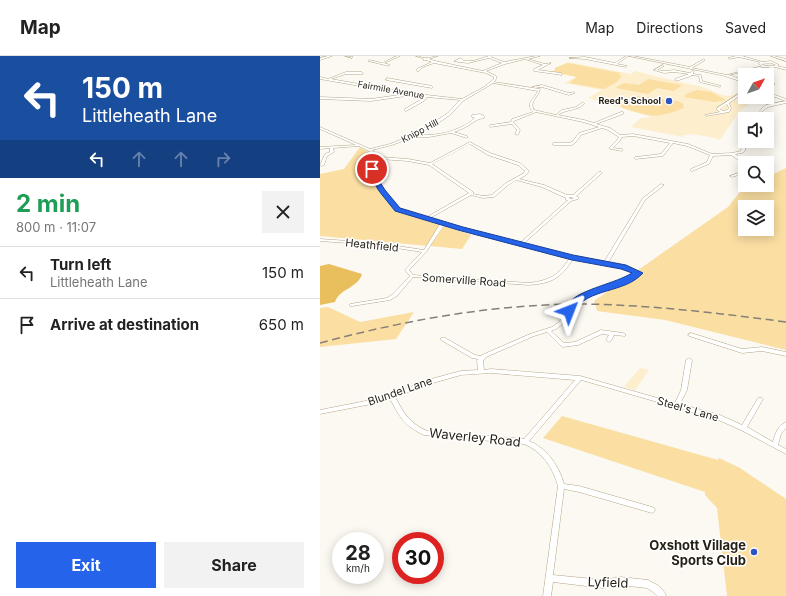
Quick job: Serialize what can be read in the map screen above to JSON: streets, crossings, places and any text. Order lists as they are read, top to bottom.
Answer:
{
  "streets": {
    "street": [
      "Fairmile Avenue",
      "Knipp Hill",
      "Heathfield",
      "Somerville Road",
      "Blundel Lane",
      "Steel's Lane",
      "Waverley Road",
      "Lyfield"
    ]
  },
  "crossings": [
    ["Fairmile Avenue", "Knipp Hill"],
    ["Heathfield", "Somerville Road"],
    ["Blundel Lane", "Steel's Lane"],
    ["Blundel Lane", "Waverley Road"]
  ],
  "places": ["Reed's School", "Oxshott Village Sports Club"],
  "north": "top right",
  "page": {
    "header": "Map",
    "nav": ["Map", "Directions", "Saved"],
    "turn": ["150 m", "Littleheath Lane"],
    "heading": ["2 min", "800 m · 11:07"],
    "list": [
      {
        "name": "Turn left",
        "note": "Littleheath Lane",
        "value": "150 m"
      },
      {
        "name": "Arrive at destination",
        "value": "650 m"
      }
    ],
    "speed": "28 km/h",
    "limit": "30",
    "buttons": ["Exit", "Share"]
  }
}
